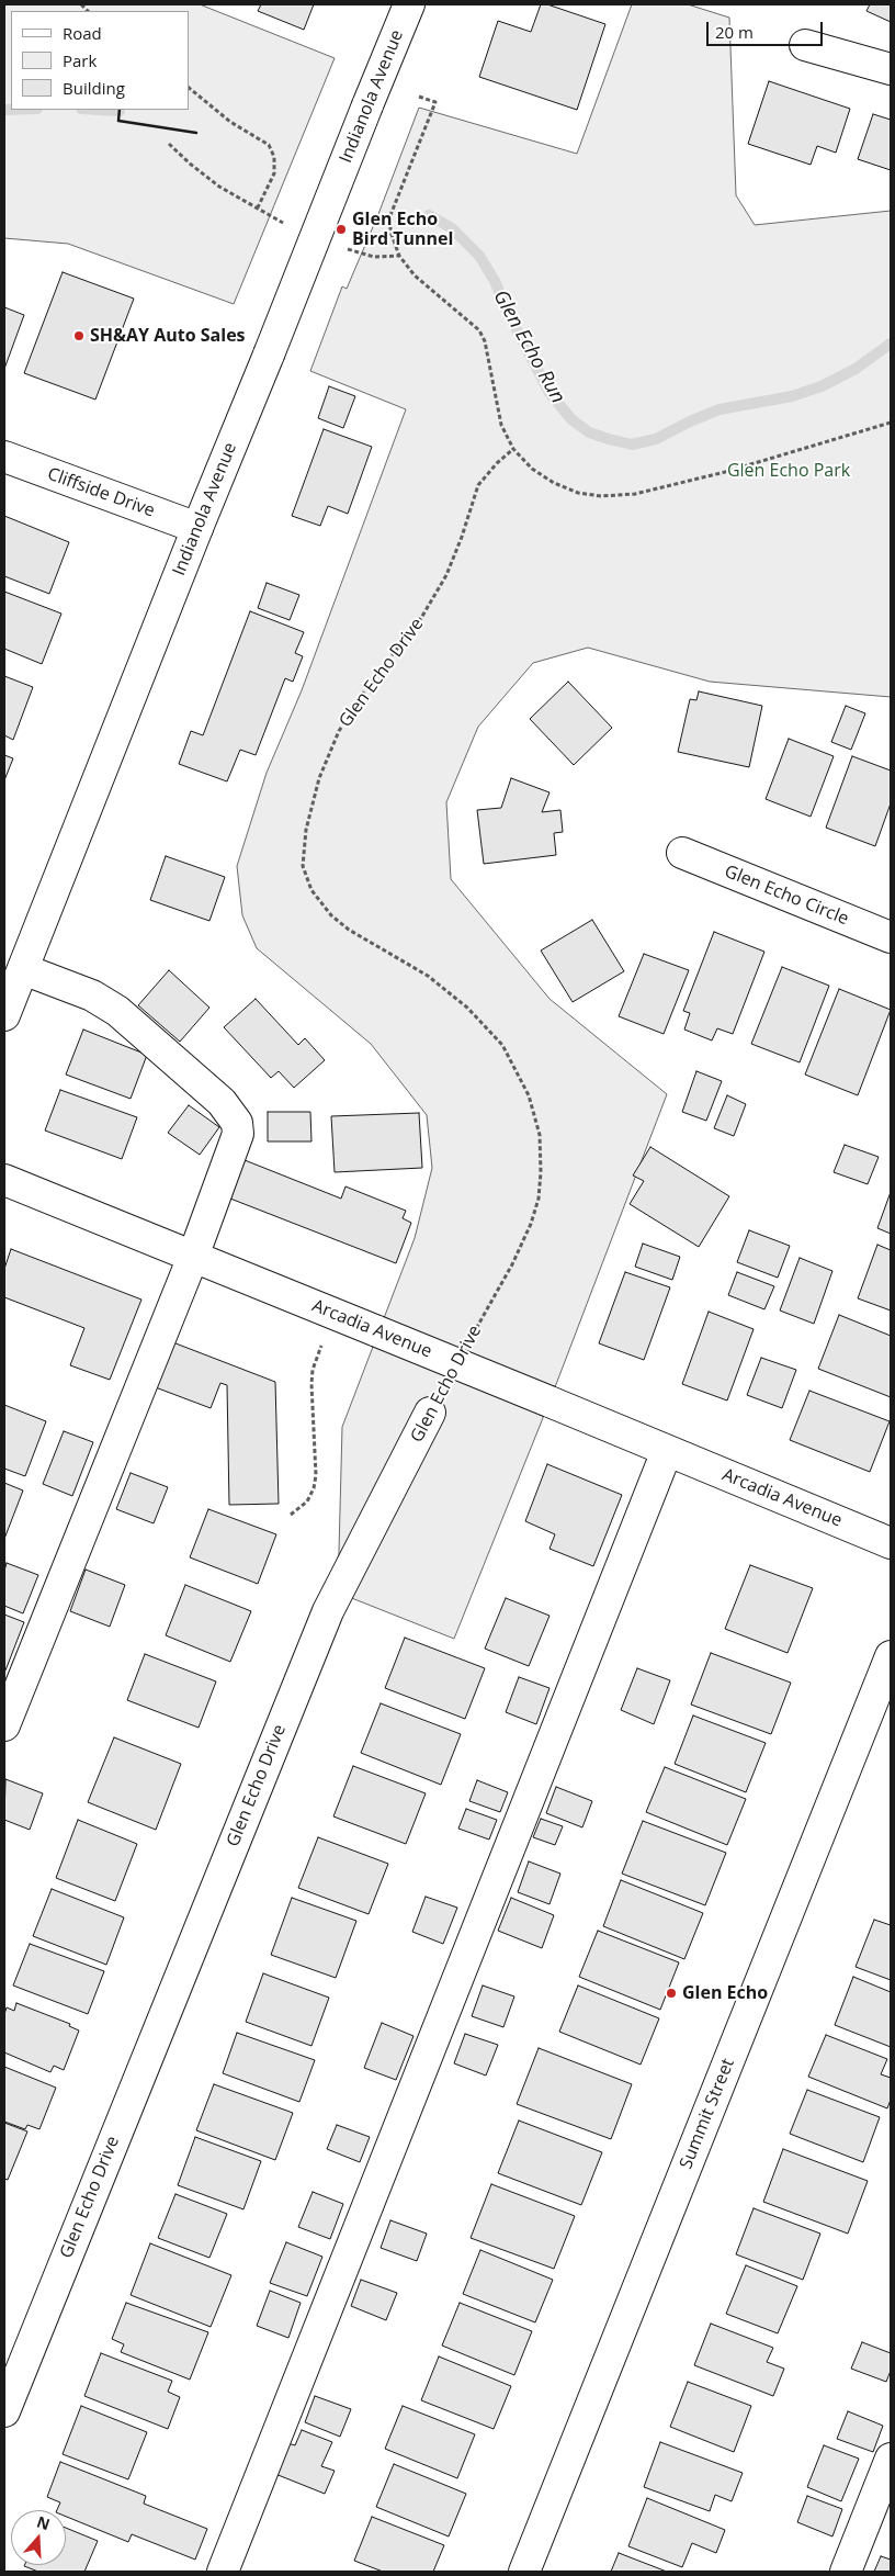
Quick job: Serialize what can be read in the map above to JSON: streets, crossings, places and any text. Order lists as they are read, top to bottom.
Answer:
{
  "streets": {
    "street": [
      "Indianola Avenue",
      "Cliffside Drive",
      "Glen Echo Drive",
      "Glen Echo Circle",
      "Arcadia Avenue",
      "Summit Street"
    ]
  },
  "crossings": [
    ["Indianola Avenue", "Cliffside Drive"]
  ],
  "water": ["Glen Echo Run"],
  "parks": ["Glen Echo Park"],
  "places": ["Glen Echo Bird Tunnel", "SH&AY Auto Sales", "Glen Echo"],
  "legend": ["Road", "Park", "Building"],
  "scale_bar": "20 m",
  "north": "top"
}
